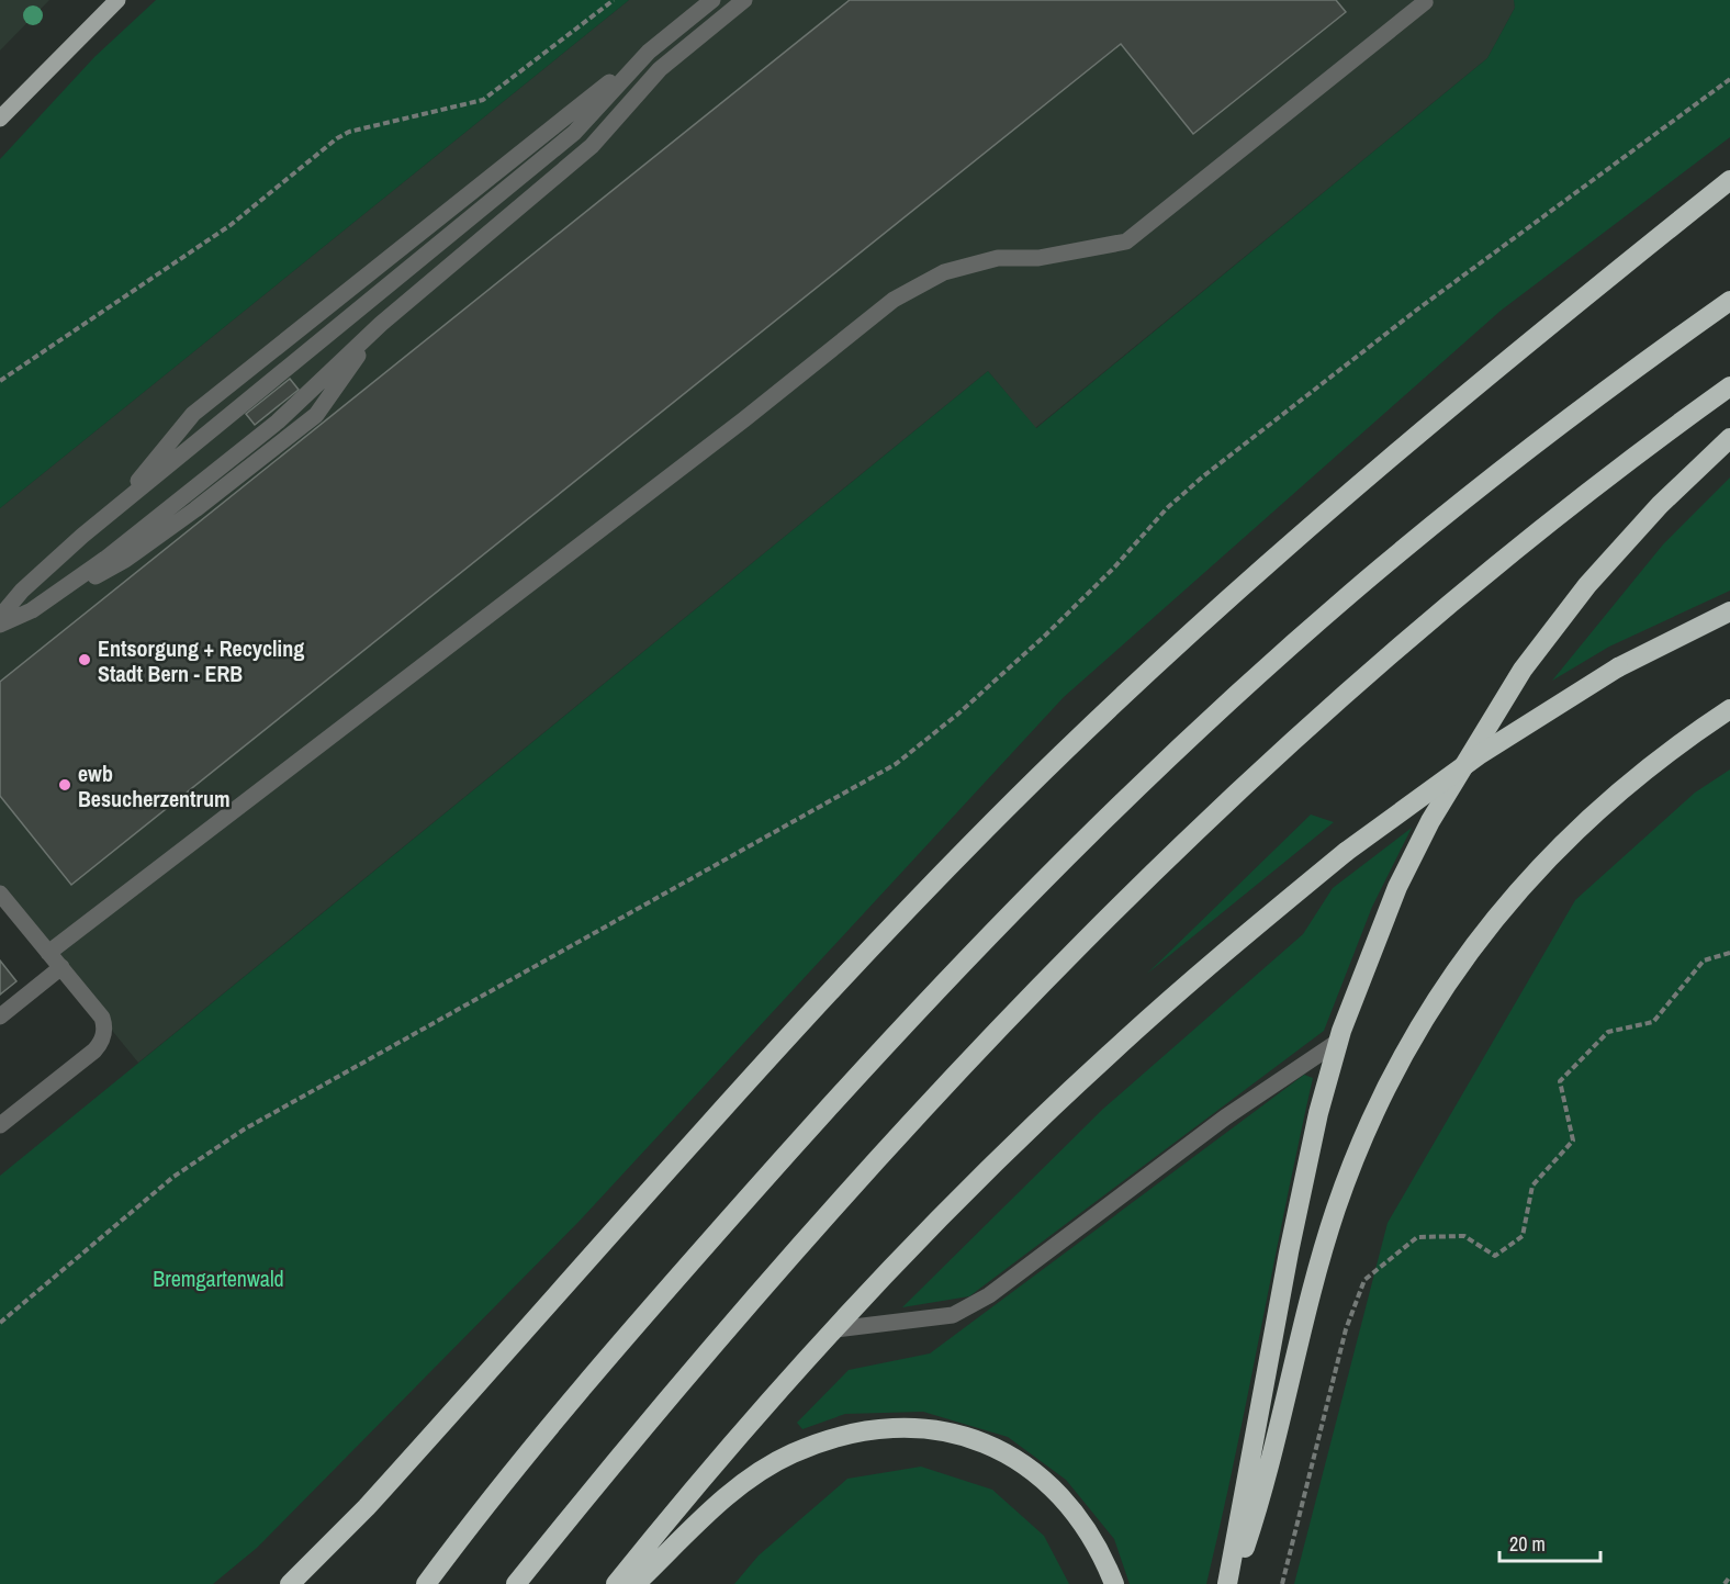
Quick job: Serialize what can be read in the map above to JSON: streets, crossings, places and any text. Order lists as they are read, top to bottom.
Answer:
{
  "parks": ["Bremgartenwald"],
  "places": ["Entsorgung + Recycling Stadt Bern - ERB", "ewb Besucherzentrum"],
  "scale_bar": "20 m"
}
